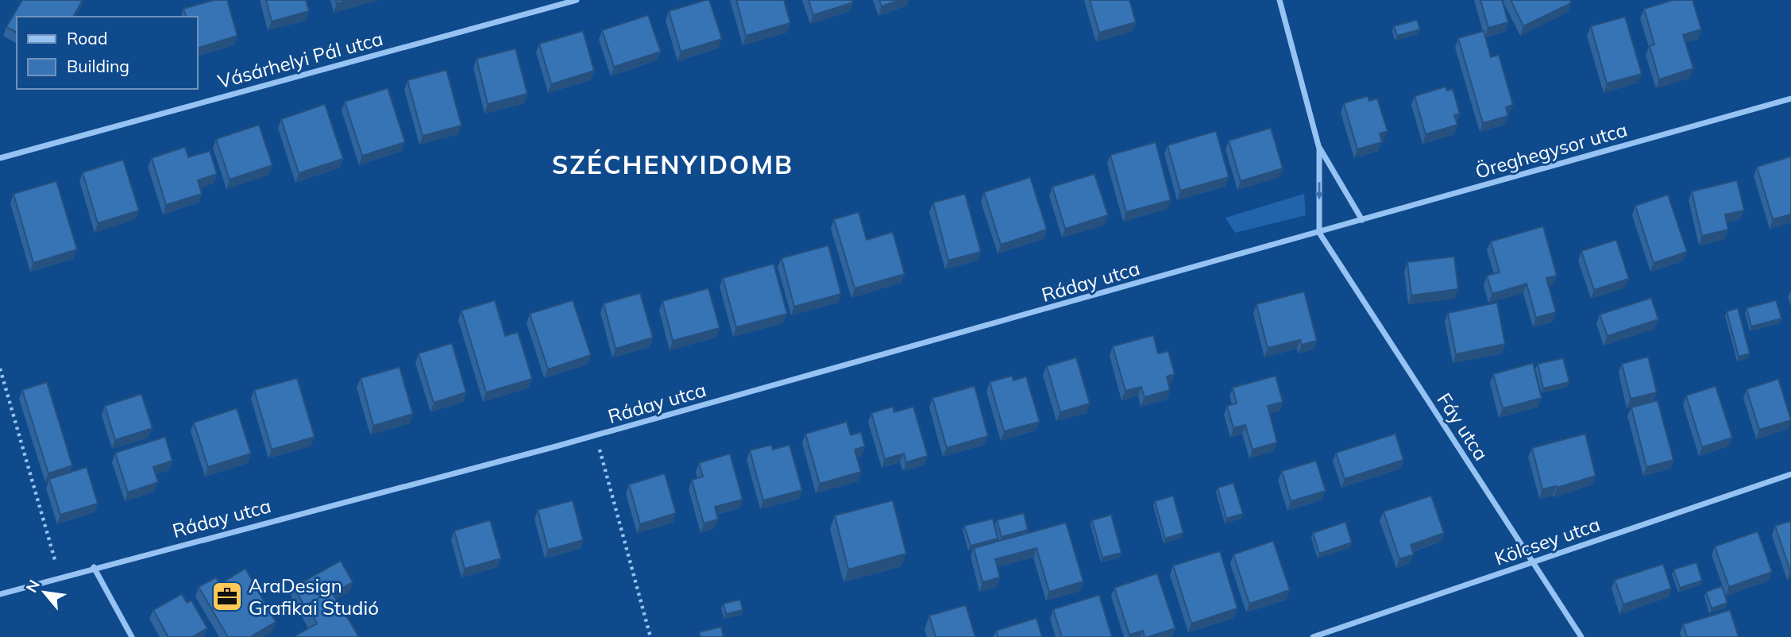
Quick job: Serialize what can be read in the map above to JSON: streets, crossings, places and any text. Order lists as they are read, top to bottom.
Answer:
{
  "streets": {
    "street": [
      "Vásárhelyi Pál utca",
      "Öreghegysor utca",
      "Ráday utca",
      "Fáy utca",
      "Kölcsey utca"
    ]
  },
  "crossings": [
    ["Öreghegysor utca", "Ráday utca"],
    ["Öreghegysor utca", "Fáy utca"],
    ["Ráday utca", "Fáy utca"],
    ["Fáy utca", "Kölcsey utca"]
  ],
  "districts": ["SZÉCHENYIDOMB"],
  "places": {
    "office": ["AraDesign Grafikai Studió"]
  },
  "legend": ["Road", "Building"],
  "north": "top left"
}
